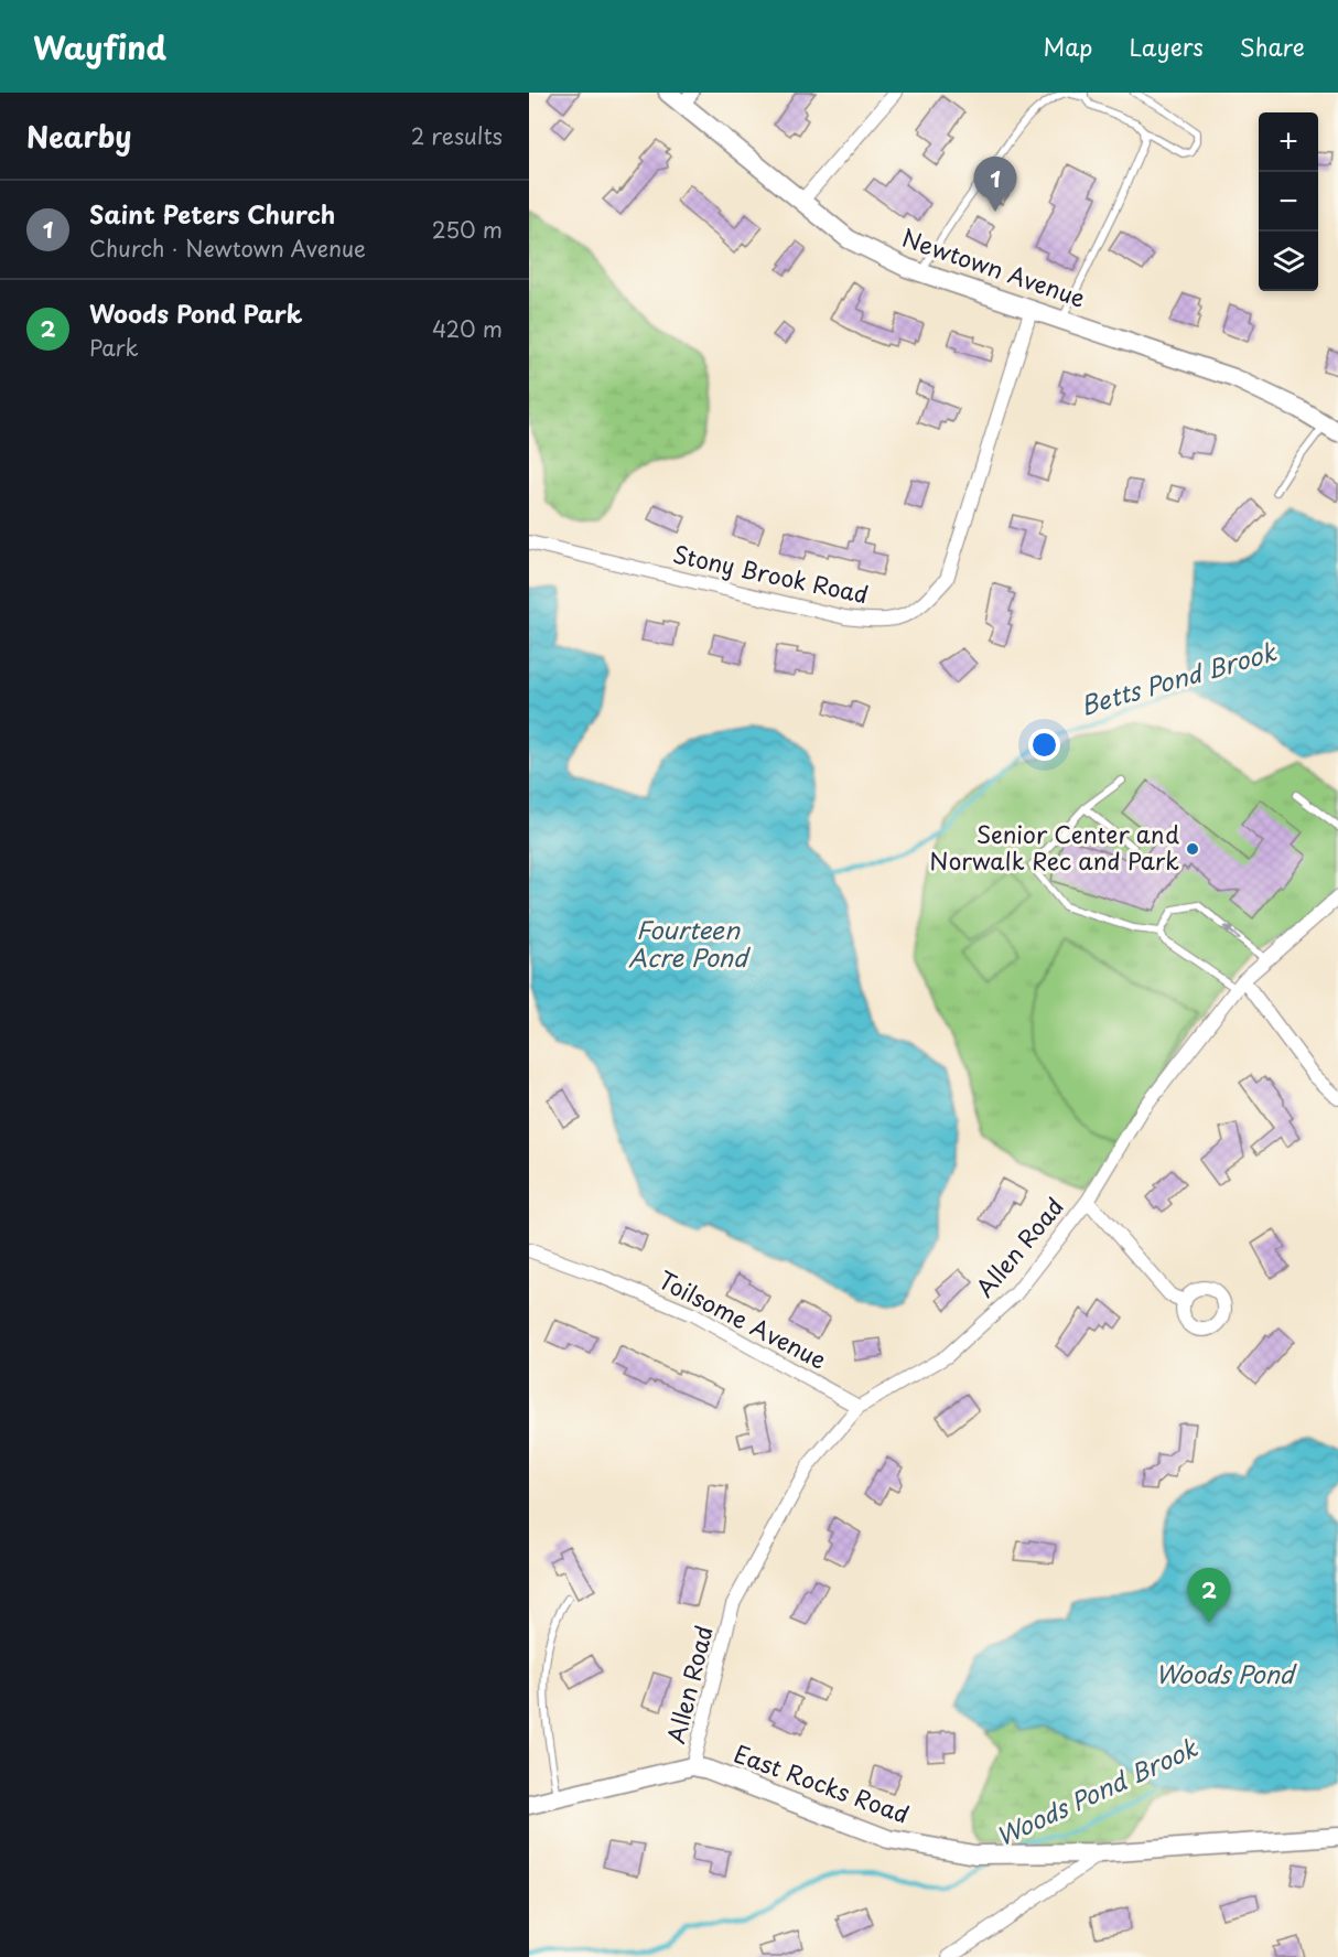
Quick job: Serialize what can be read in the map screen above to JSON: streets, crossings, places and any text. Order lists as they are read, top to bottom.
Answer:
{
  "streets": {
    "street": [
      "Newtown Avenue",
      "Stony Brook Road",
      "Allen Road",
      "Toilsome Avenue",
      "East Rocks Road"
    ]
  },
  "crossings": [
    ["Newtown Avenue", "Stony Brook Road"],
    ["Allen Road", "Toilsome Avenue"],
    ["Allen Road", "East Rocks Road"]
  ],
  "water": [
    "Betts Pond Brook",
    "Fourteen Acre Pond",
    "Woods Pond",
    "Woods Pond Brook"
  ],
  "places": ["Senior Center and Norwalk Rec and Park"],
  "page": {
    "header": "Wayfind",
    "nav": ["Map", "Layers", "Share"],
    "heading": ["Nearby", "2 results"],
    "map_buttons": ["+", "−"],
    "pins": ["1", "2"],
    "list": [
      {
        "mark": "1",
        "name": "Saint Peters Church",
        "note": "Church · Newtown Avenue",
        "value": "250 m"
      },
      {
        "mark": "2",
        "name": "Woods Pond Park",
        "note": "Park",
        "value": "420 m"
      }
    ]
  }
}
